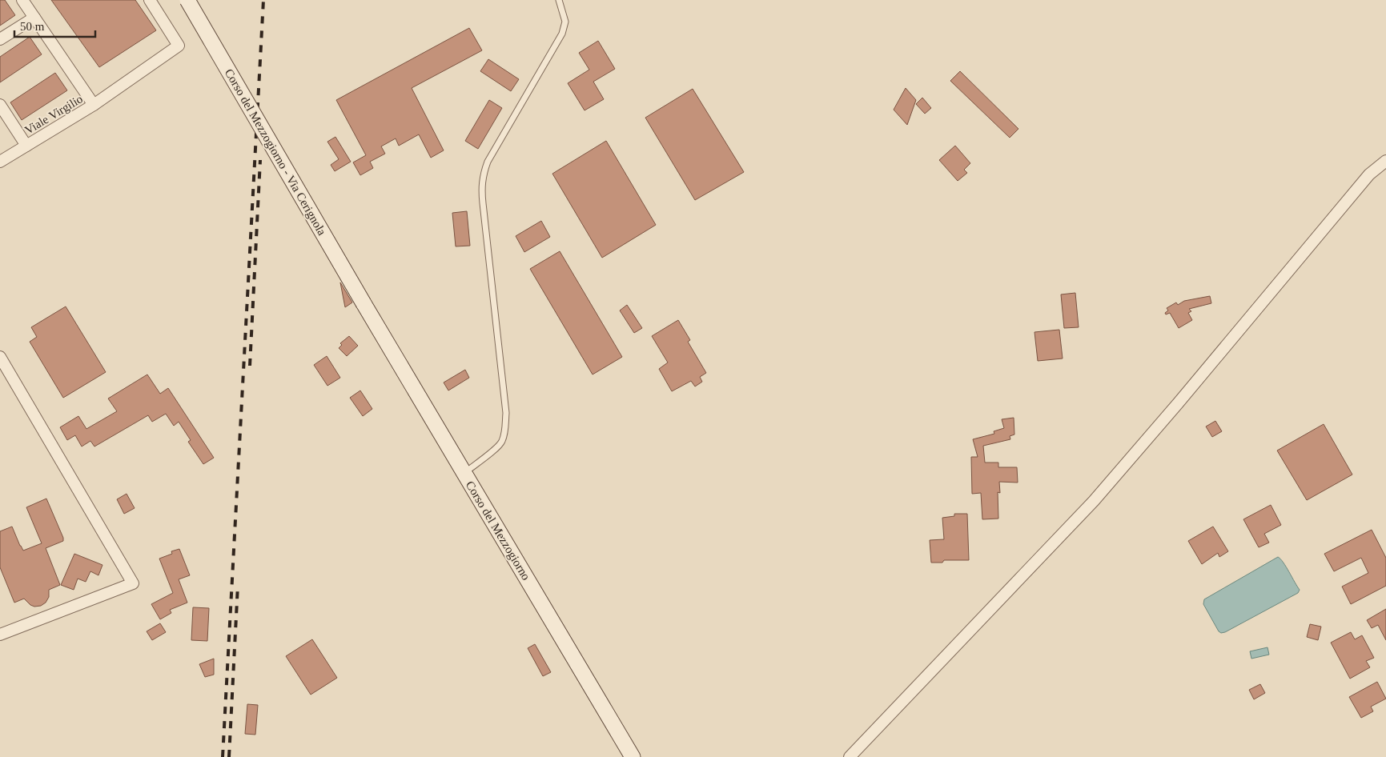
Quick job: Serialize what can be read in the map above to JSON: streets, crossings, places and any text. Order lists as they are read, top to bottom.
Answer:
{
  "streets": {
    "main road": ["Corso del Mezzogiorno - Via Cerignola", "Corso del Mezzogiorno"],
    "street": ["Viale Virgilio"]
  },
  "crossings": [
    ["Corso del Mezzogiorno - Via Cerignola", "Corso del Mezzogiorno"]
  ],
  "scale_bar": "50 m"
}
